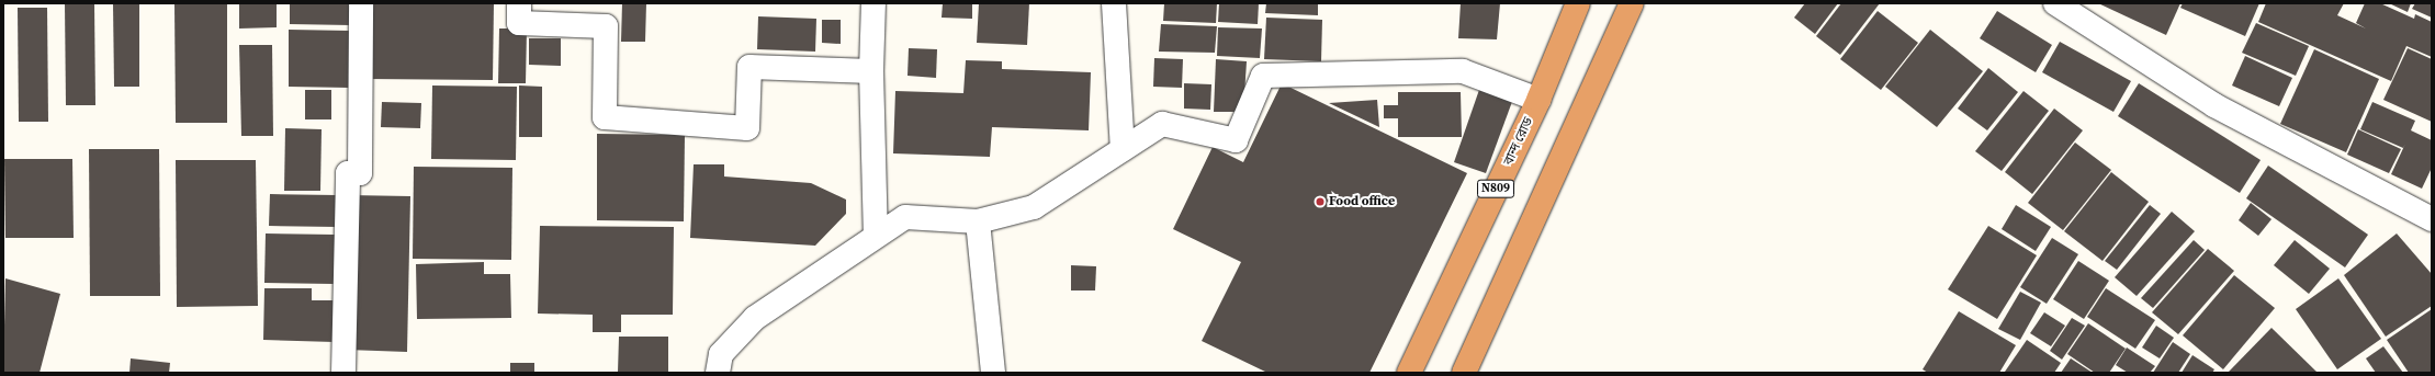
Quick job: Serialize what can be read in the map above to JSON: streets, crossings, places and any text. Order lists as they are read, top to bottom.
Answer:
{
  "streets": {
    "highway": ["বান্দ রোড", "N809"]
  },
  "places": ["Food office"]
}
